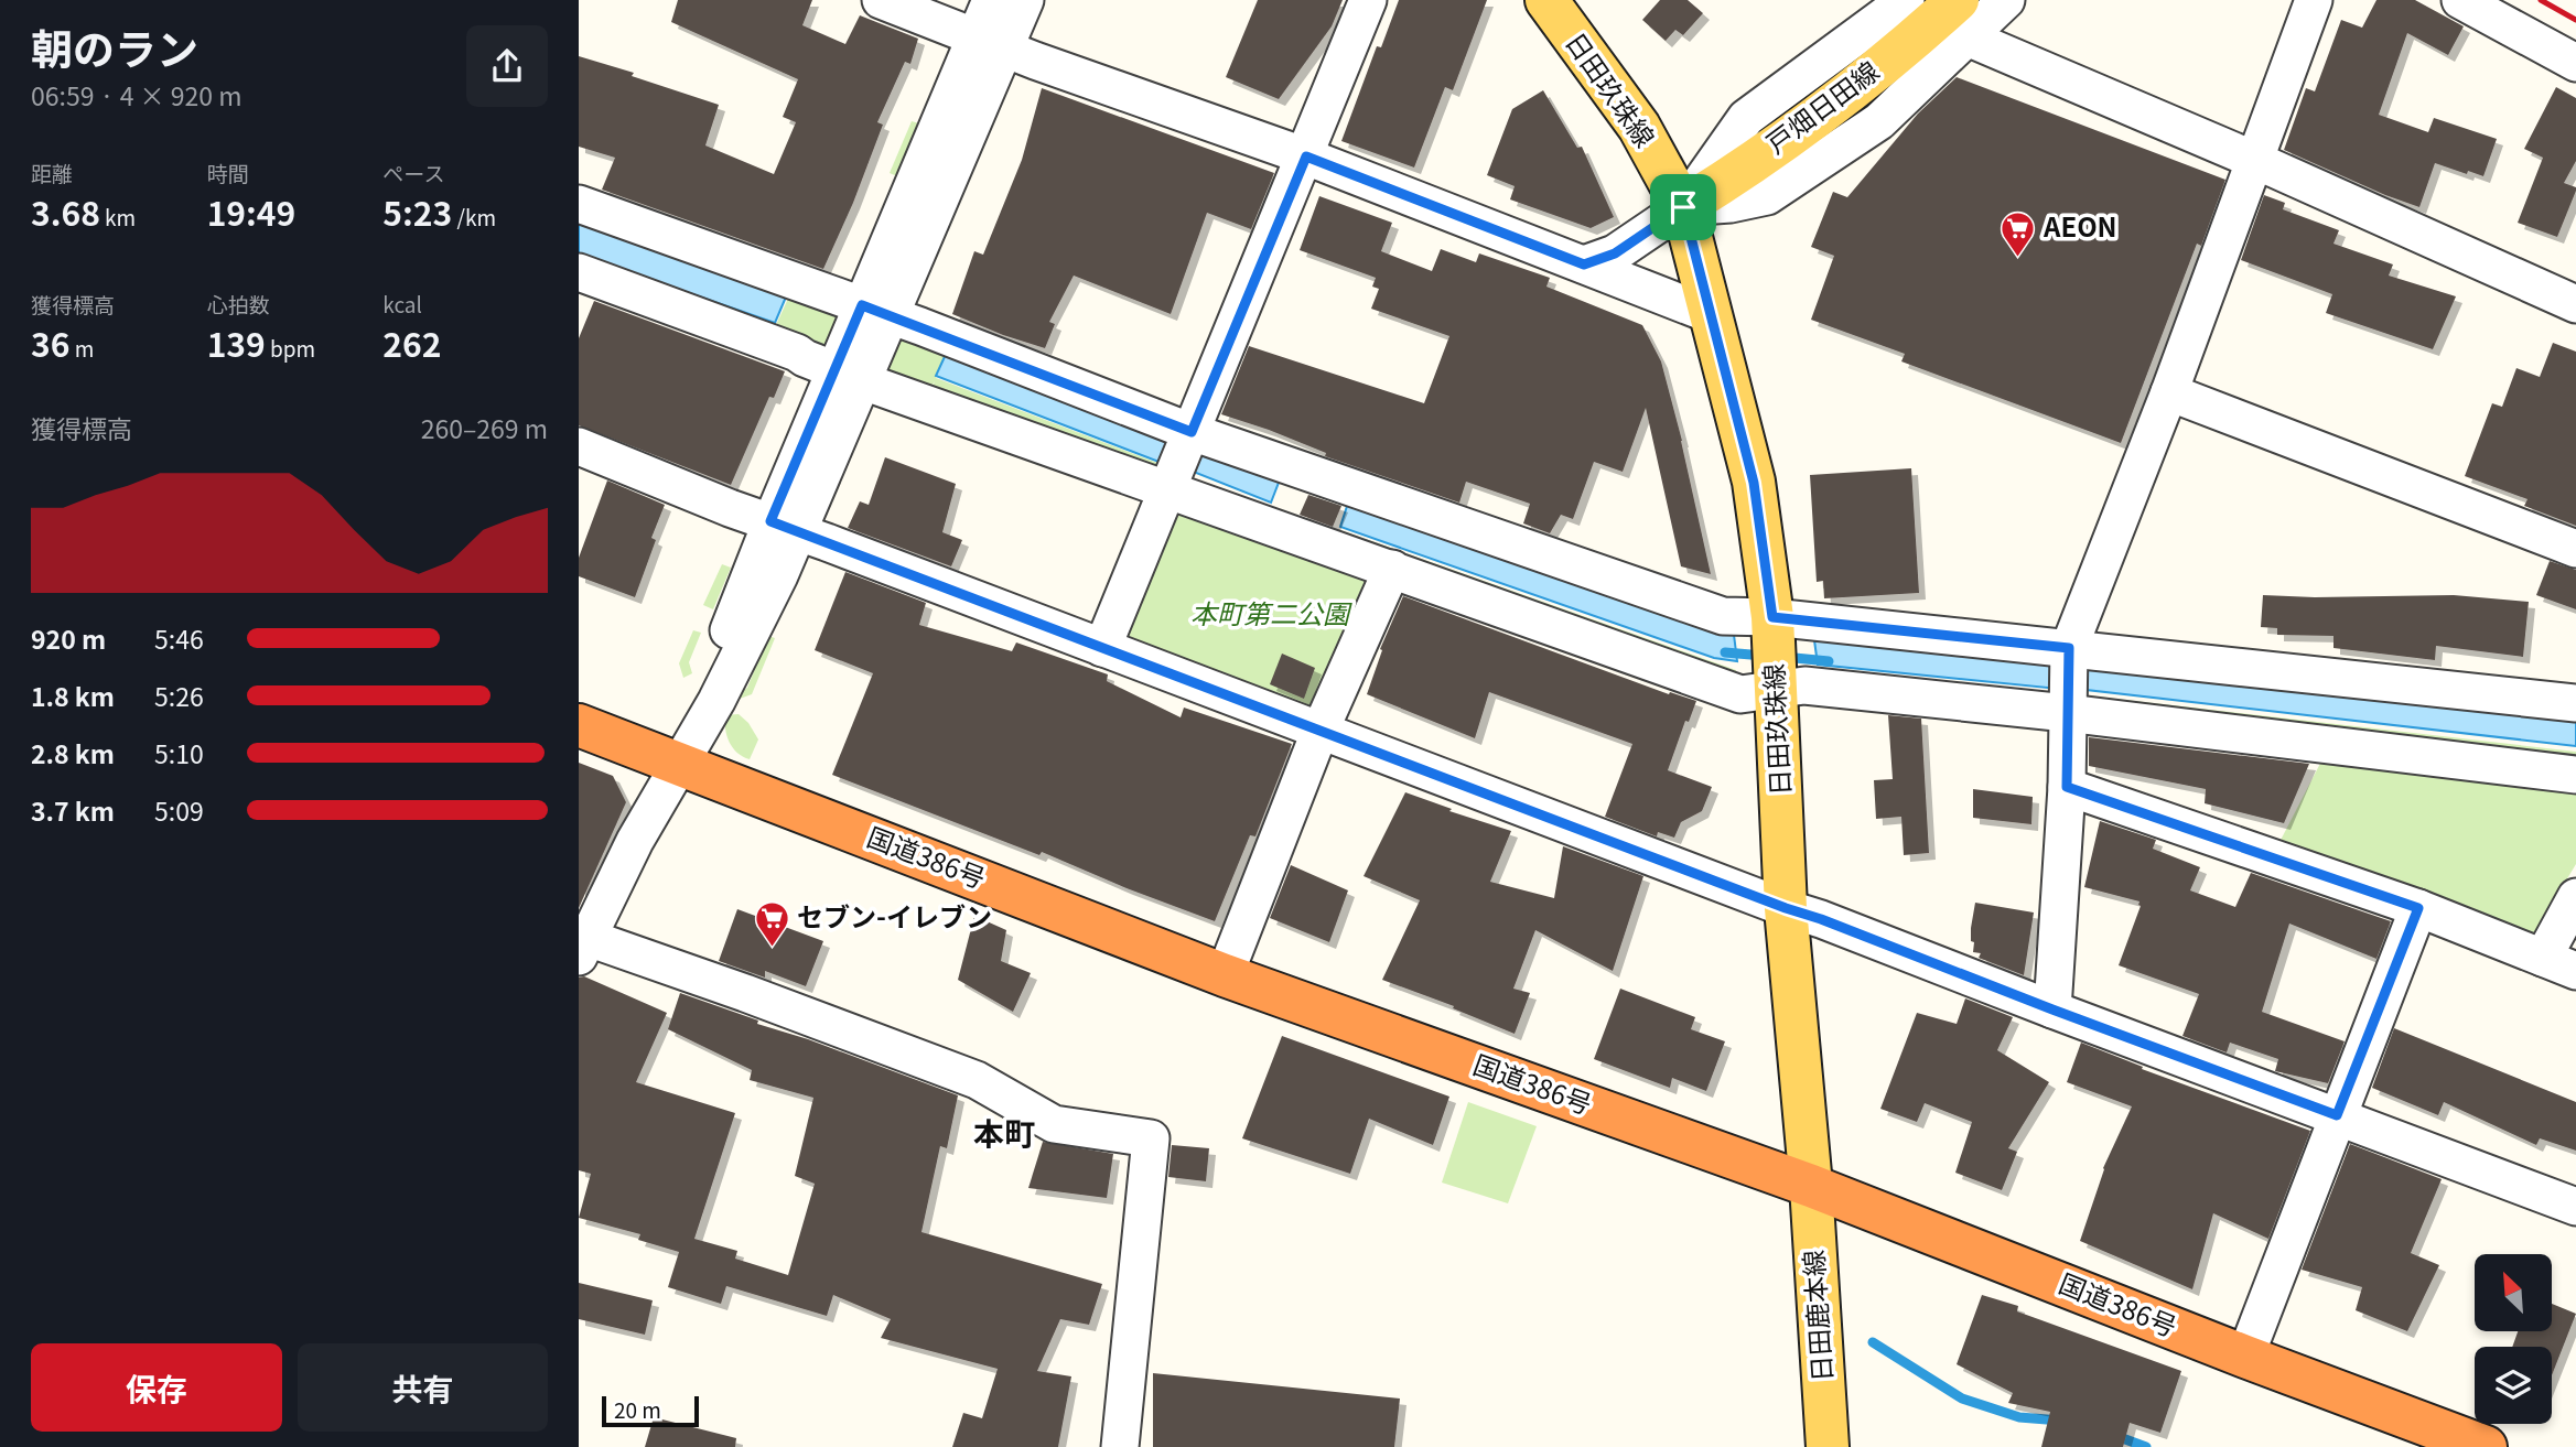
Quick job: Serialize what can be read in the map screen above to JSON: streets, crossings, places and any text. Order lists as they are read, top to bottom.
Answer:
{
  "streets": {
    "highway": ["国道386号"],
    "main road": ["日田玖珠線", "戸畑日田線", "日田鹿本線"]
  },
  "crossings": [
    ["日田玖珠線", "戸畑日田線"],
    ["日田玖珠線", "国道386号"],
    ["日田玖珠線", "日田鹿本線"],
    ["国道386号", "日田鹿本線"]
  ],
  "districts": ["本町"],
  "parks": ["本町第二公園"],
  "places": {
    "supermarket": ["AEON", "セブン-イレブン"]
  },
  "scale_bar": "20 m",
  "north": "top left",
  "page": {
    "heading": ["朝のラン", "06:59 · 4 × 920 m"],
    "stats": [
      ["距離", "3.68 km"],
      ["時間", "19:49"],
      ["ペース", "5:23 /km"],
      ["獲得標高", "36 m"],
      ["心拍数", "139 bpm"],
      ["kcal", "262"]
    ],
    "chart": ["獲得標高", "260–269 m"],
    "list": [
      {
        "name": "920 m",
        "note": "5:46"
      },
      {
        "name": "1.8 km",
        "note": "5:26"
      },
      {
        "name": "2.8 km",
        "note": "5:10"
      },
      {
        "name": "3.7 km",
        "note": "5:09"
      }
    ],
    "buttons": ["保存", "共有"],
    "scale": "20 m"
  }
}
